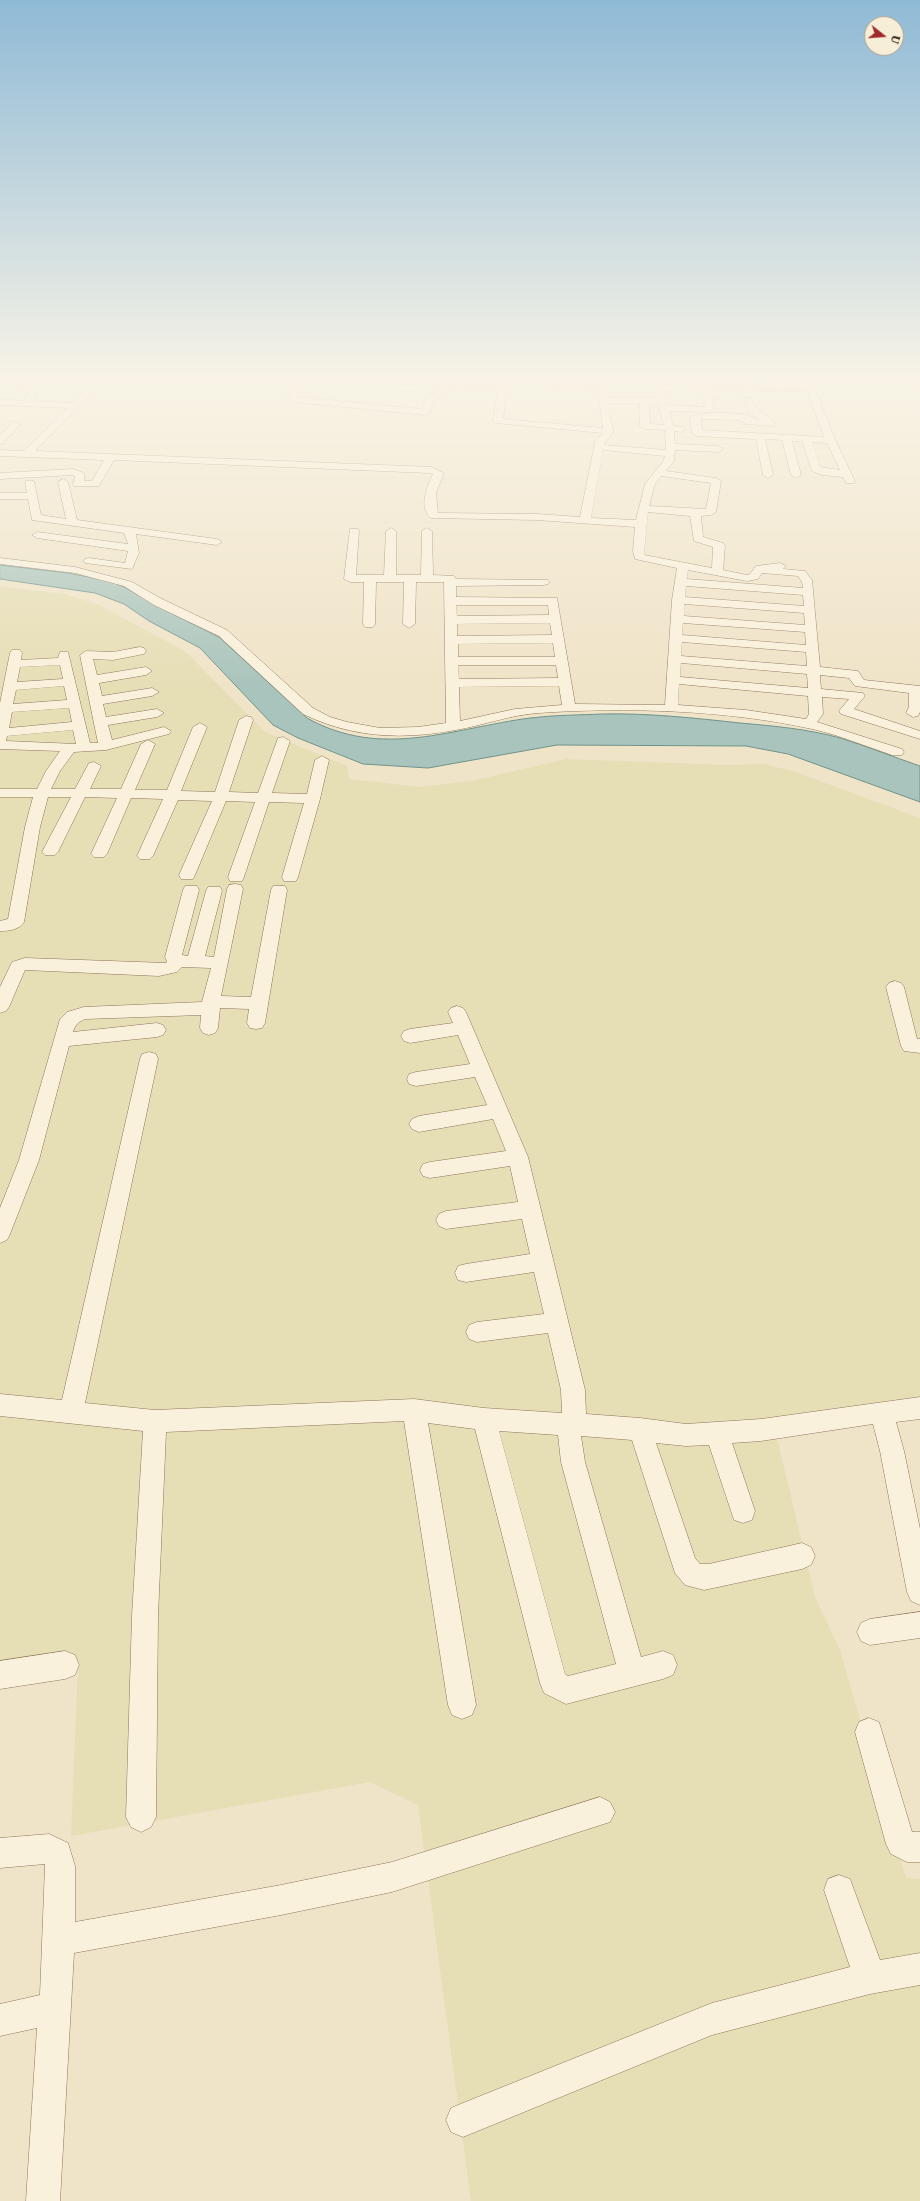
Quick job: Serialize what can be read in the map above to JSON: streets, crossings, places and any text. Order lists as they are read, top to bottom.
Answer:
{
  "north": "right"
}
